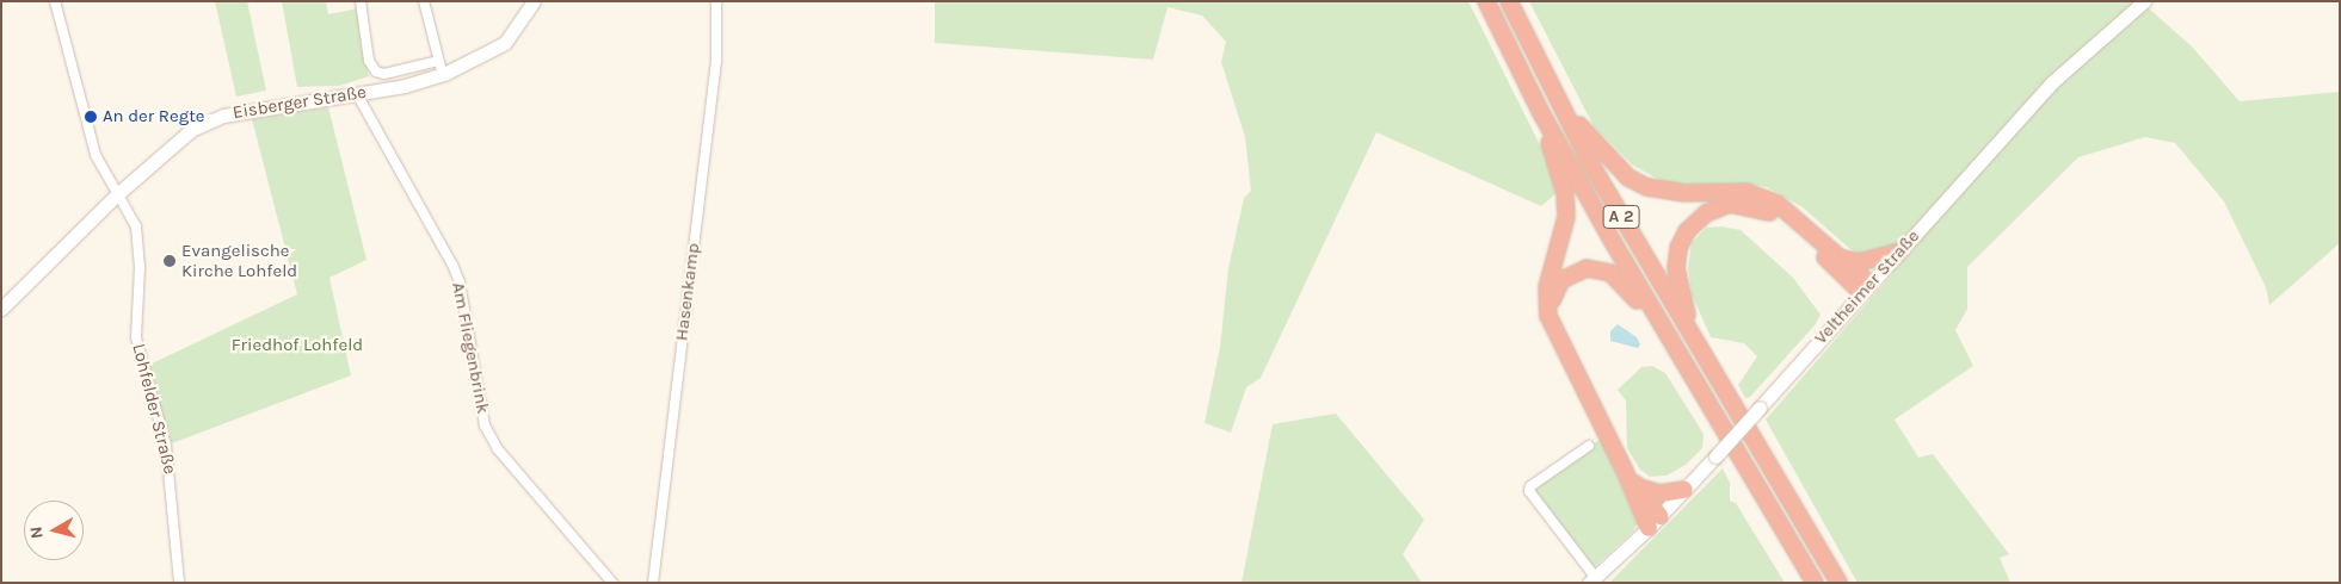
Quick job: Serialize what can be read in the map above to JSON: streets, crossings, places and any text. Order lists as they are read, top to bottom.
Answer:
{
  "streets": {
    "highway": ["A 2"],
    "main road": ["Eisberger Straße", "Veltheimer Straße"],
    "street": ["Hasenkamp", "Am Fliegenbrink", "Lohfelder Straße"]
  },
  "crossings": [
    ["Eisberger Straße", "Am Fliegenbrink"],
    ["Eisberger Straße", "Lohfelder Straße"]
  ],
  "parks": ["Friedhof Lohfeld"],
  "places": ["An der Regte", "Evangelische Kirche Lohfeld"],
  "north": "left"
}
